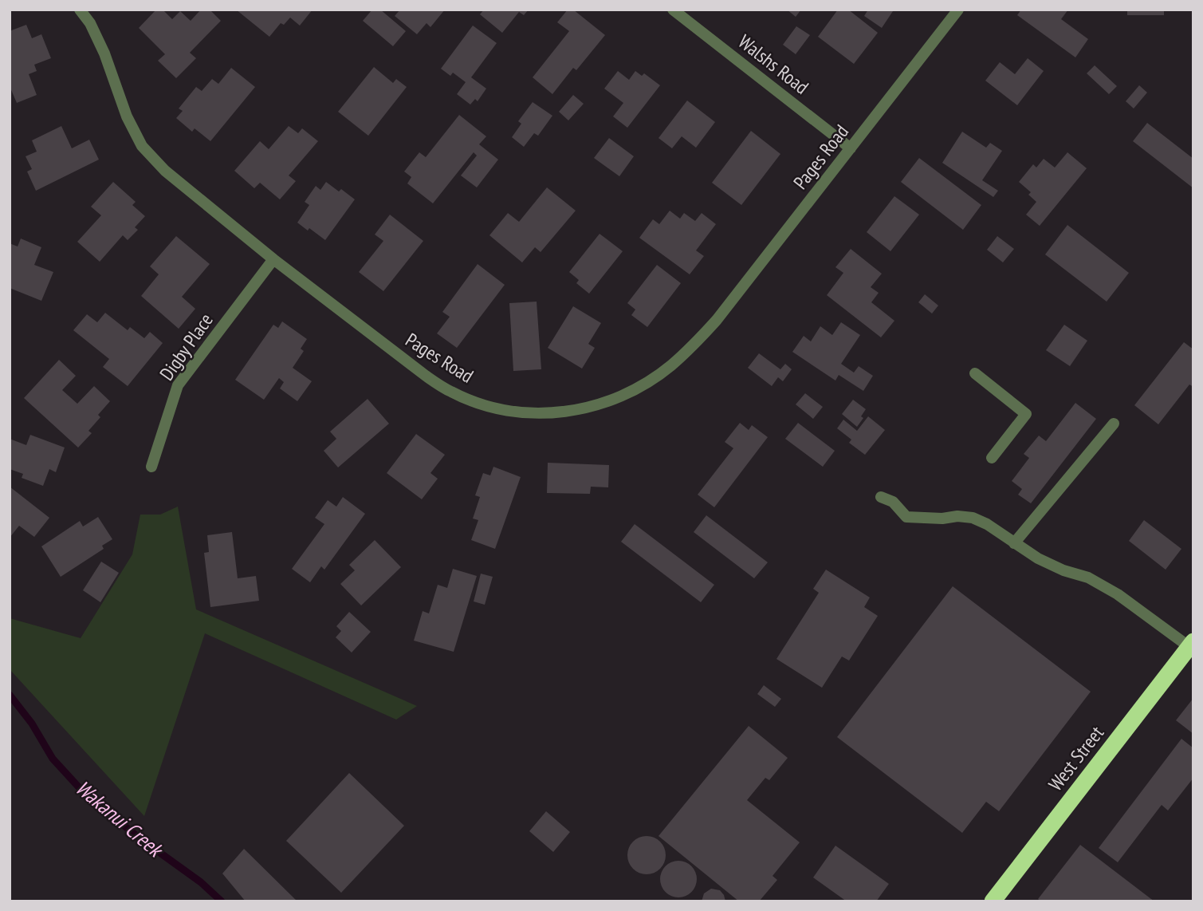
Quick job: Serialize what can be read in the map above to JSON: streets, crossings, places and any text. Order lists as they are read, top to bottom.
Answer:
{
  "streets": {
    "highway": ["West Street"],
    "street": ["Walshs Road", "Pages Road", "Digby Place"]
  },
  "crossings": [
    ["Walshs Road", "Pages Road"],
    ["Pages Road", "Digby Place"]
  ],
  "water": ["Wakanui Creek"]
}
